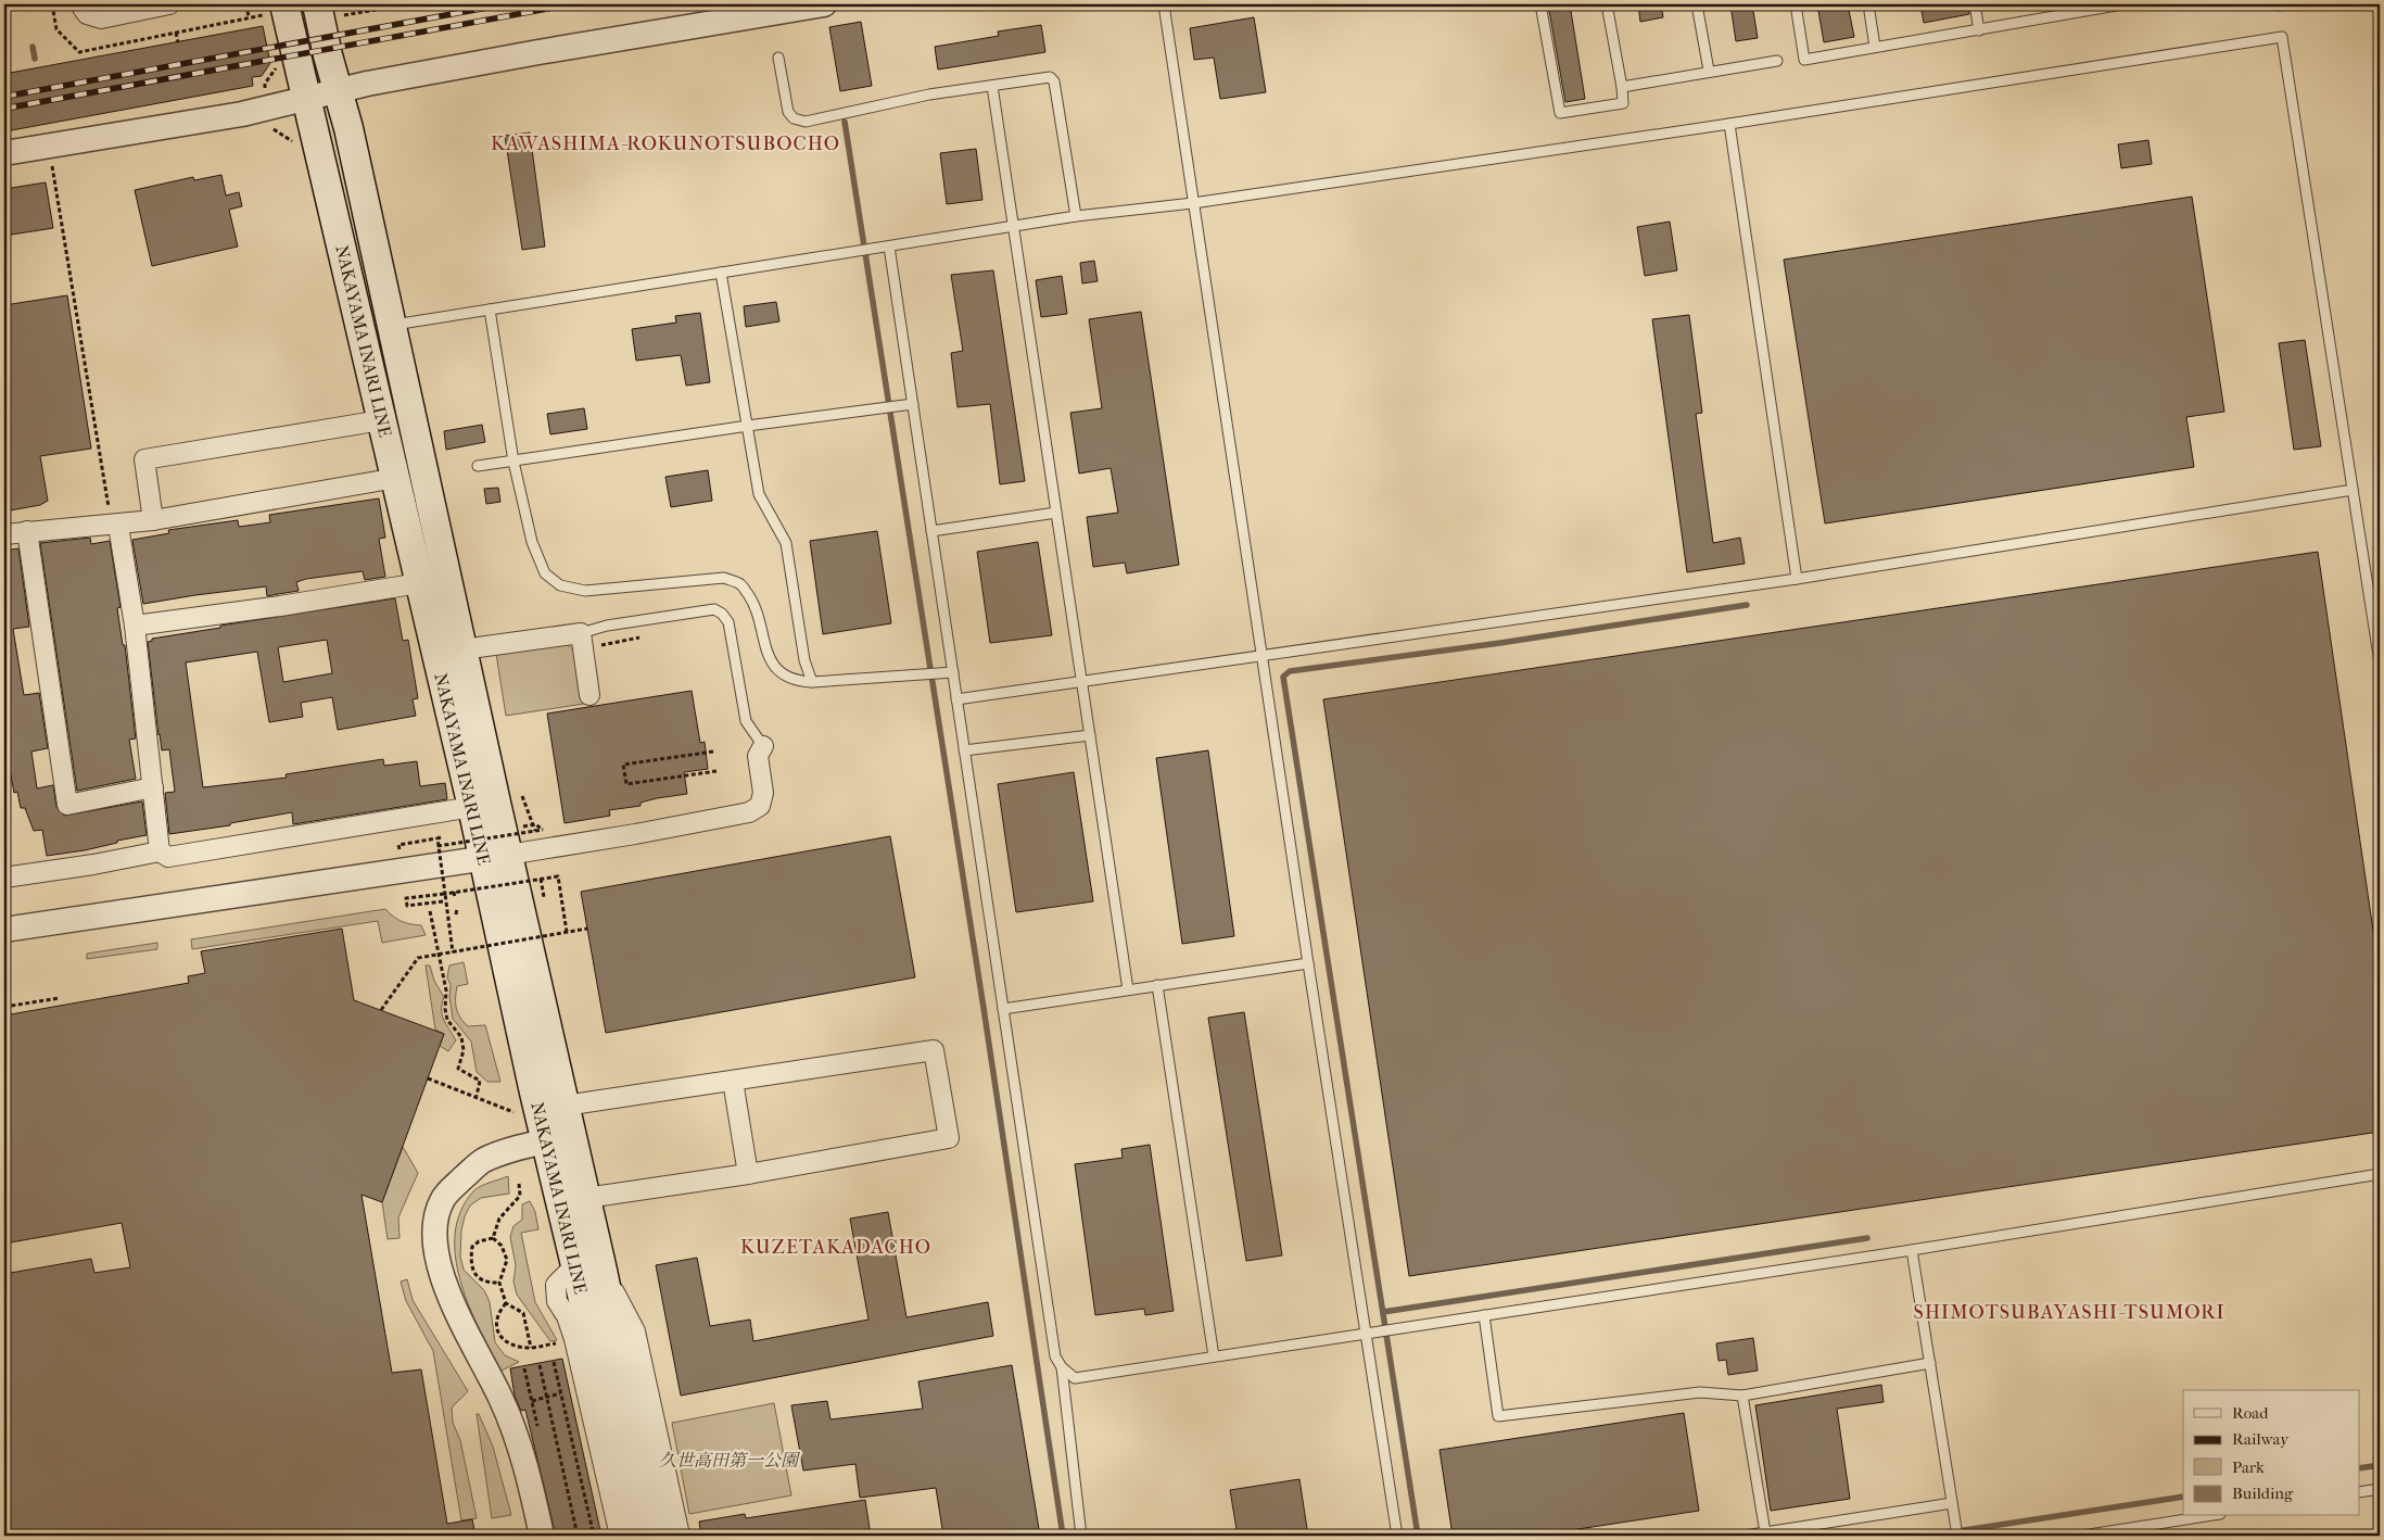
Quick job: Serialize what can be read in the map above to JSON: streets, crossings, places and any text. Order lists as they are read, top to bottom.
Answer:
{
  "streets": {
    "main road": ["NAKAYAMA INARI LINE"]
  },
  "districts": ["KAWASHIMA-ROKUNOTSUBOCHO", "KUZETAKADACHO", "SHIMOTSUBAYASHI-TSUMORI"],
  "parks": ["久世高田第一公園"],
  "legend": [
    "Road",
    "Railway",
    "Park",
    "Building"
  ]
}
